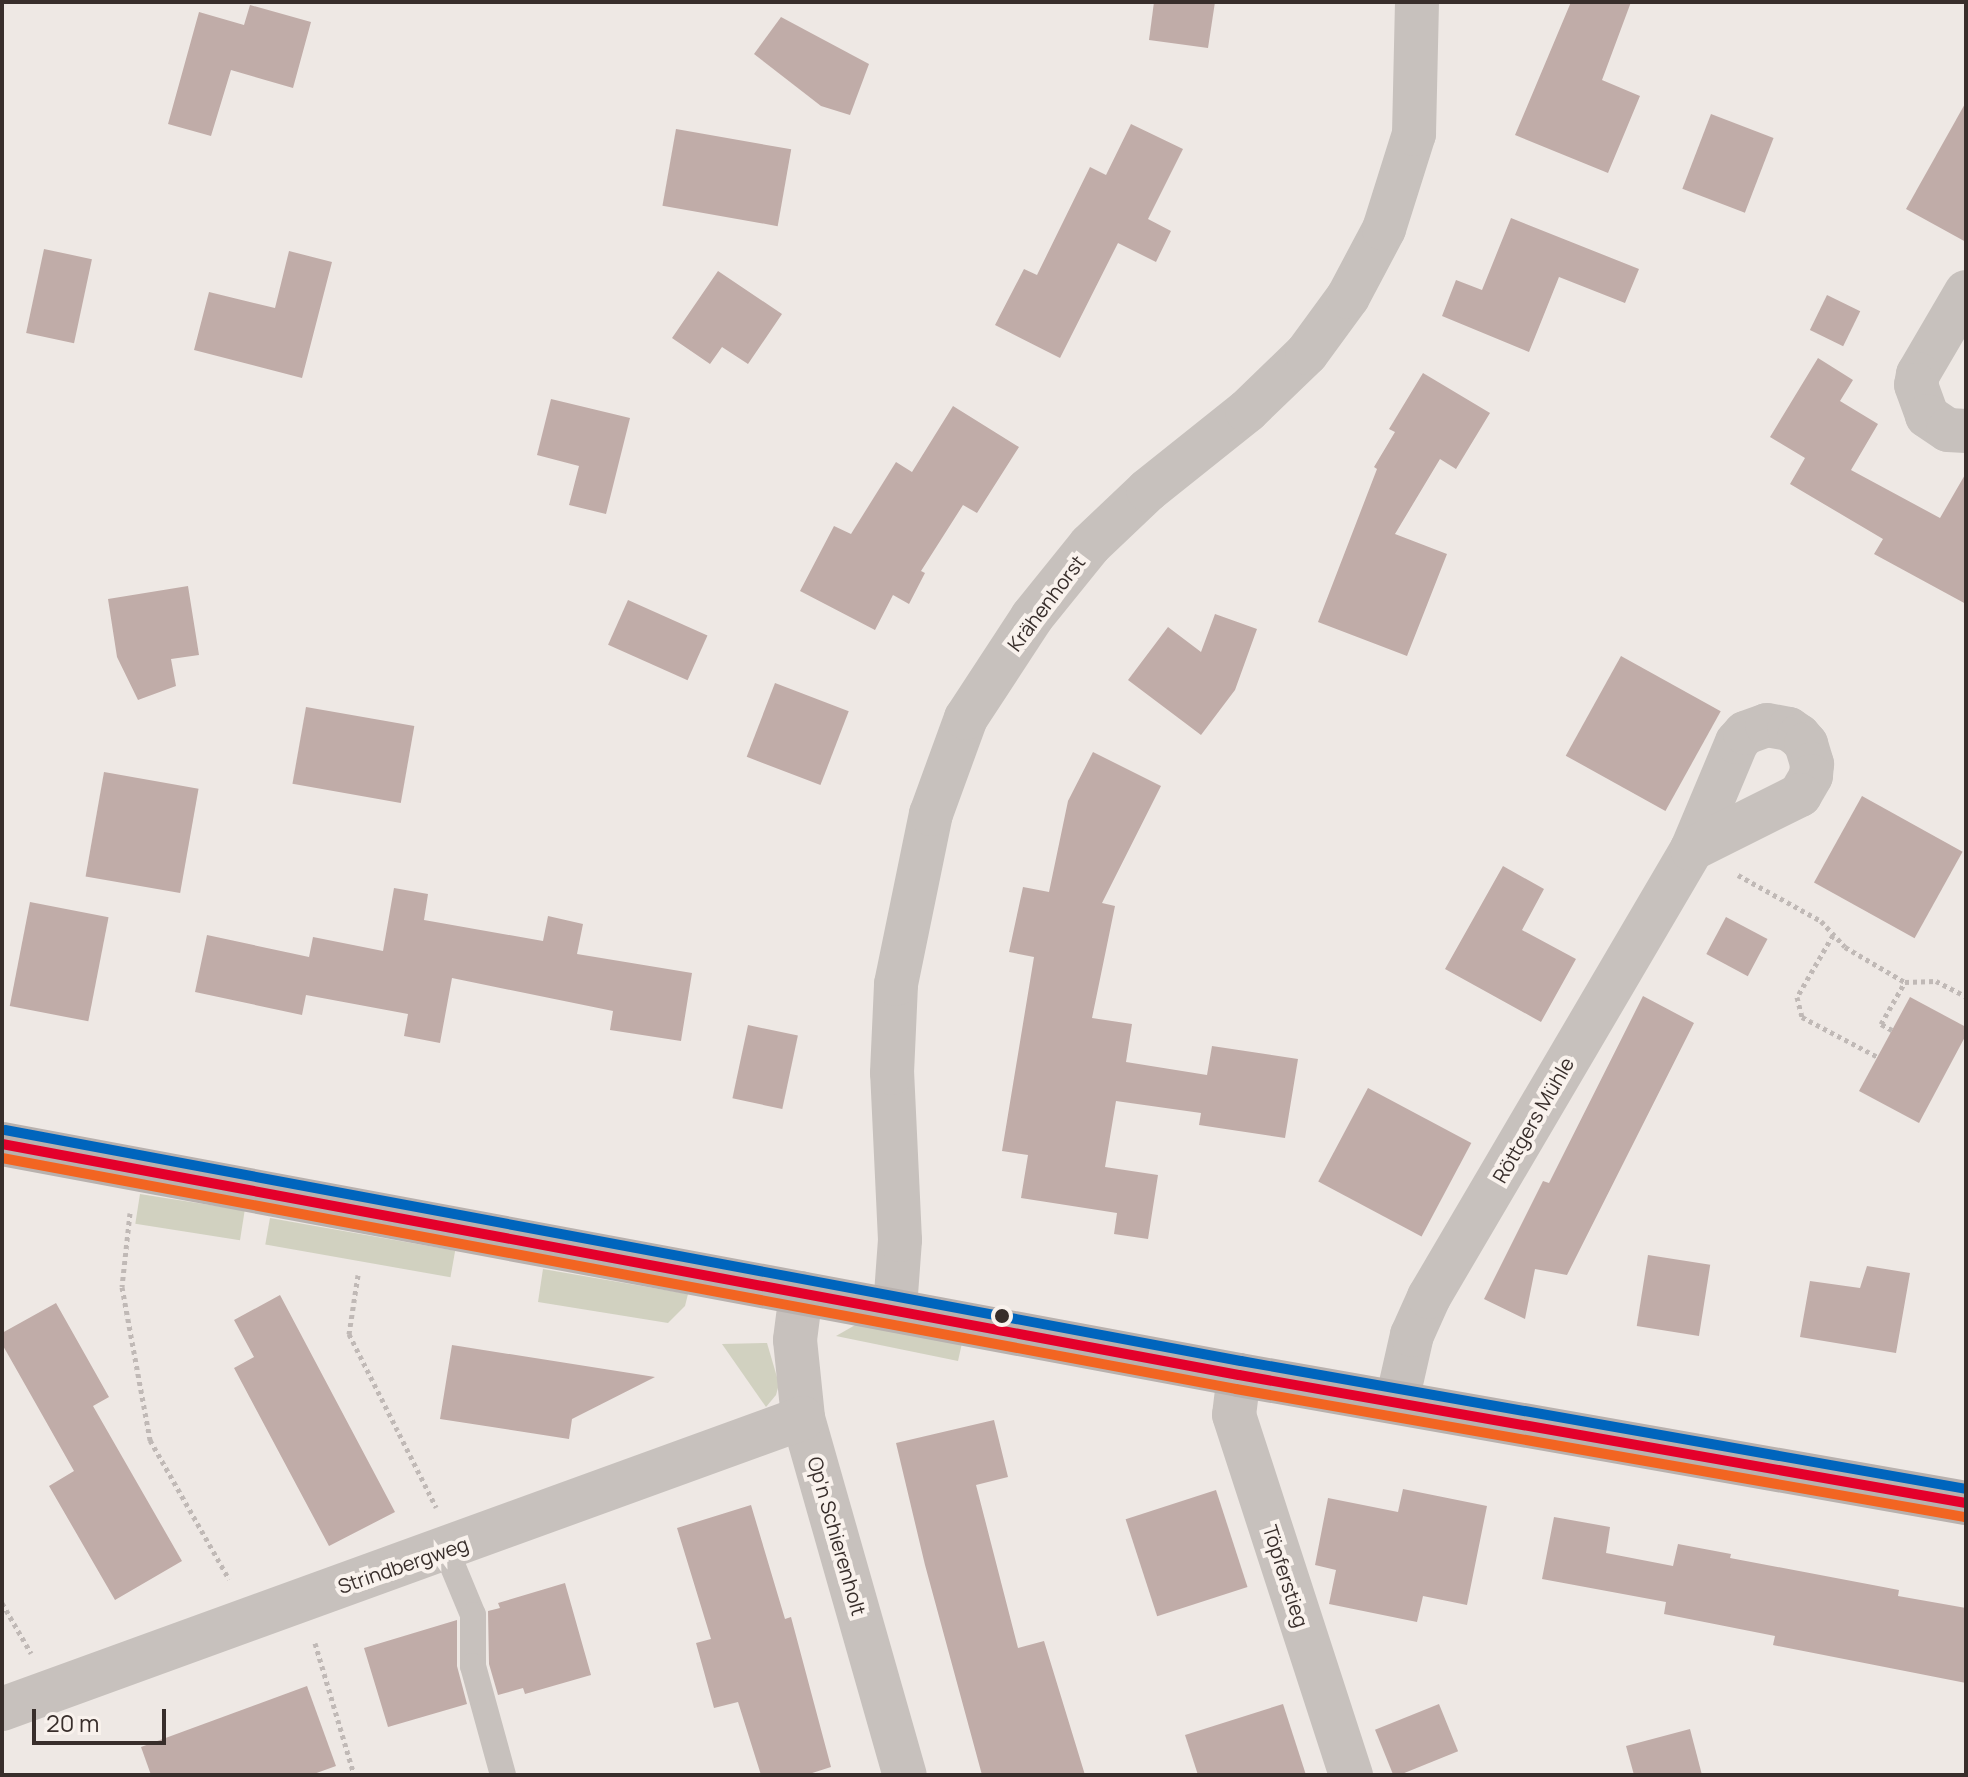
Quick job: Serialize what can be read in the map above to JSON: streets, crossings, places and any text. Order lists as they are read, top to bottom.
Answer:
{
  "streets": {
    "street": [
      "Krähenhorst",
      "Röttgers Mühle",
      "Op'n Schierenholt",
      "Strindbergweg",
      "Töpferstieg"
    ]
  },
  "crossings": [
    ["Op'n Schierenholt", "Strindbergweg"]
  ],
  "scale_bar": "20 m"
}
